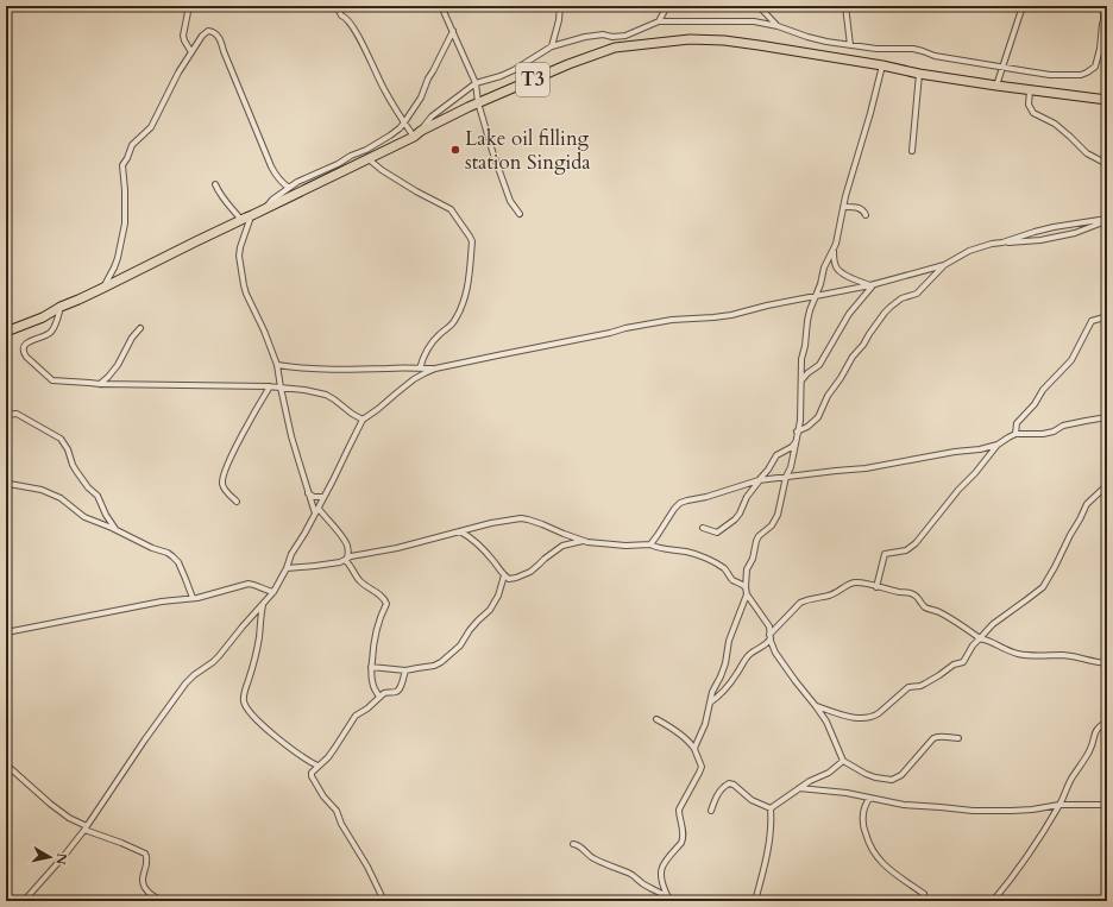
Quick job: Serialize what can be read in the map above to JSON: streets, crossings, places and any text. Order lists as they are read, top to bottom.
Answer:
{
  "streets": {
    "highway": ["T3"]
  },
  "places": ["Lake oil filling station Singida"],
  "north": "right"
}
